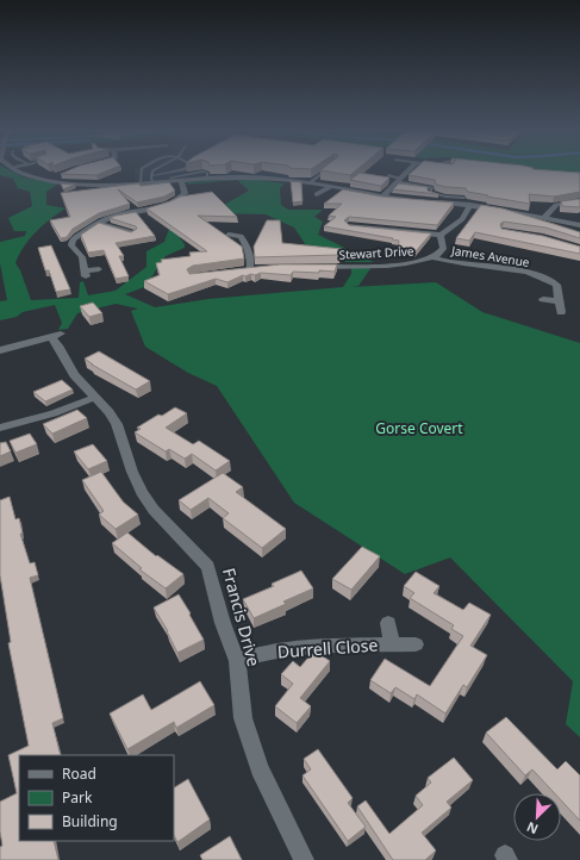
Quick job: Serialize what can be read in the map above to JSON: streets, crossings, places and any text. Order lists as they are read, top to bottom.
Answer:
{
  "streets": {
    "street": [
      "Stewart Drive",
      "James Avenue",
      "Francis Drive",
      "Durrell Close"
    ]
  },
  "crossings": [
    ["Stewart Drive", "James Avenue"],
    ["Francis Drive", "Durrell Close"]
  ],
  "parks": ["Gorse Covert"],
  "legend": ["Road", "Park", "Building"],
  "north": "bottom left"
}
